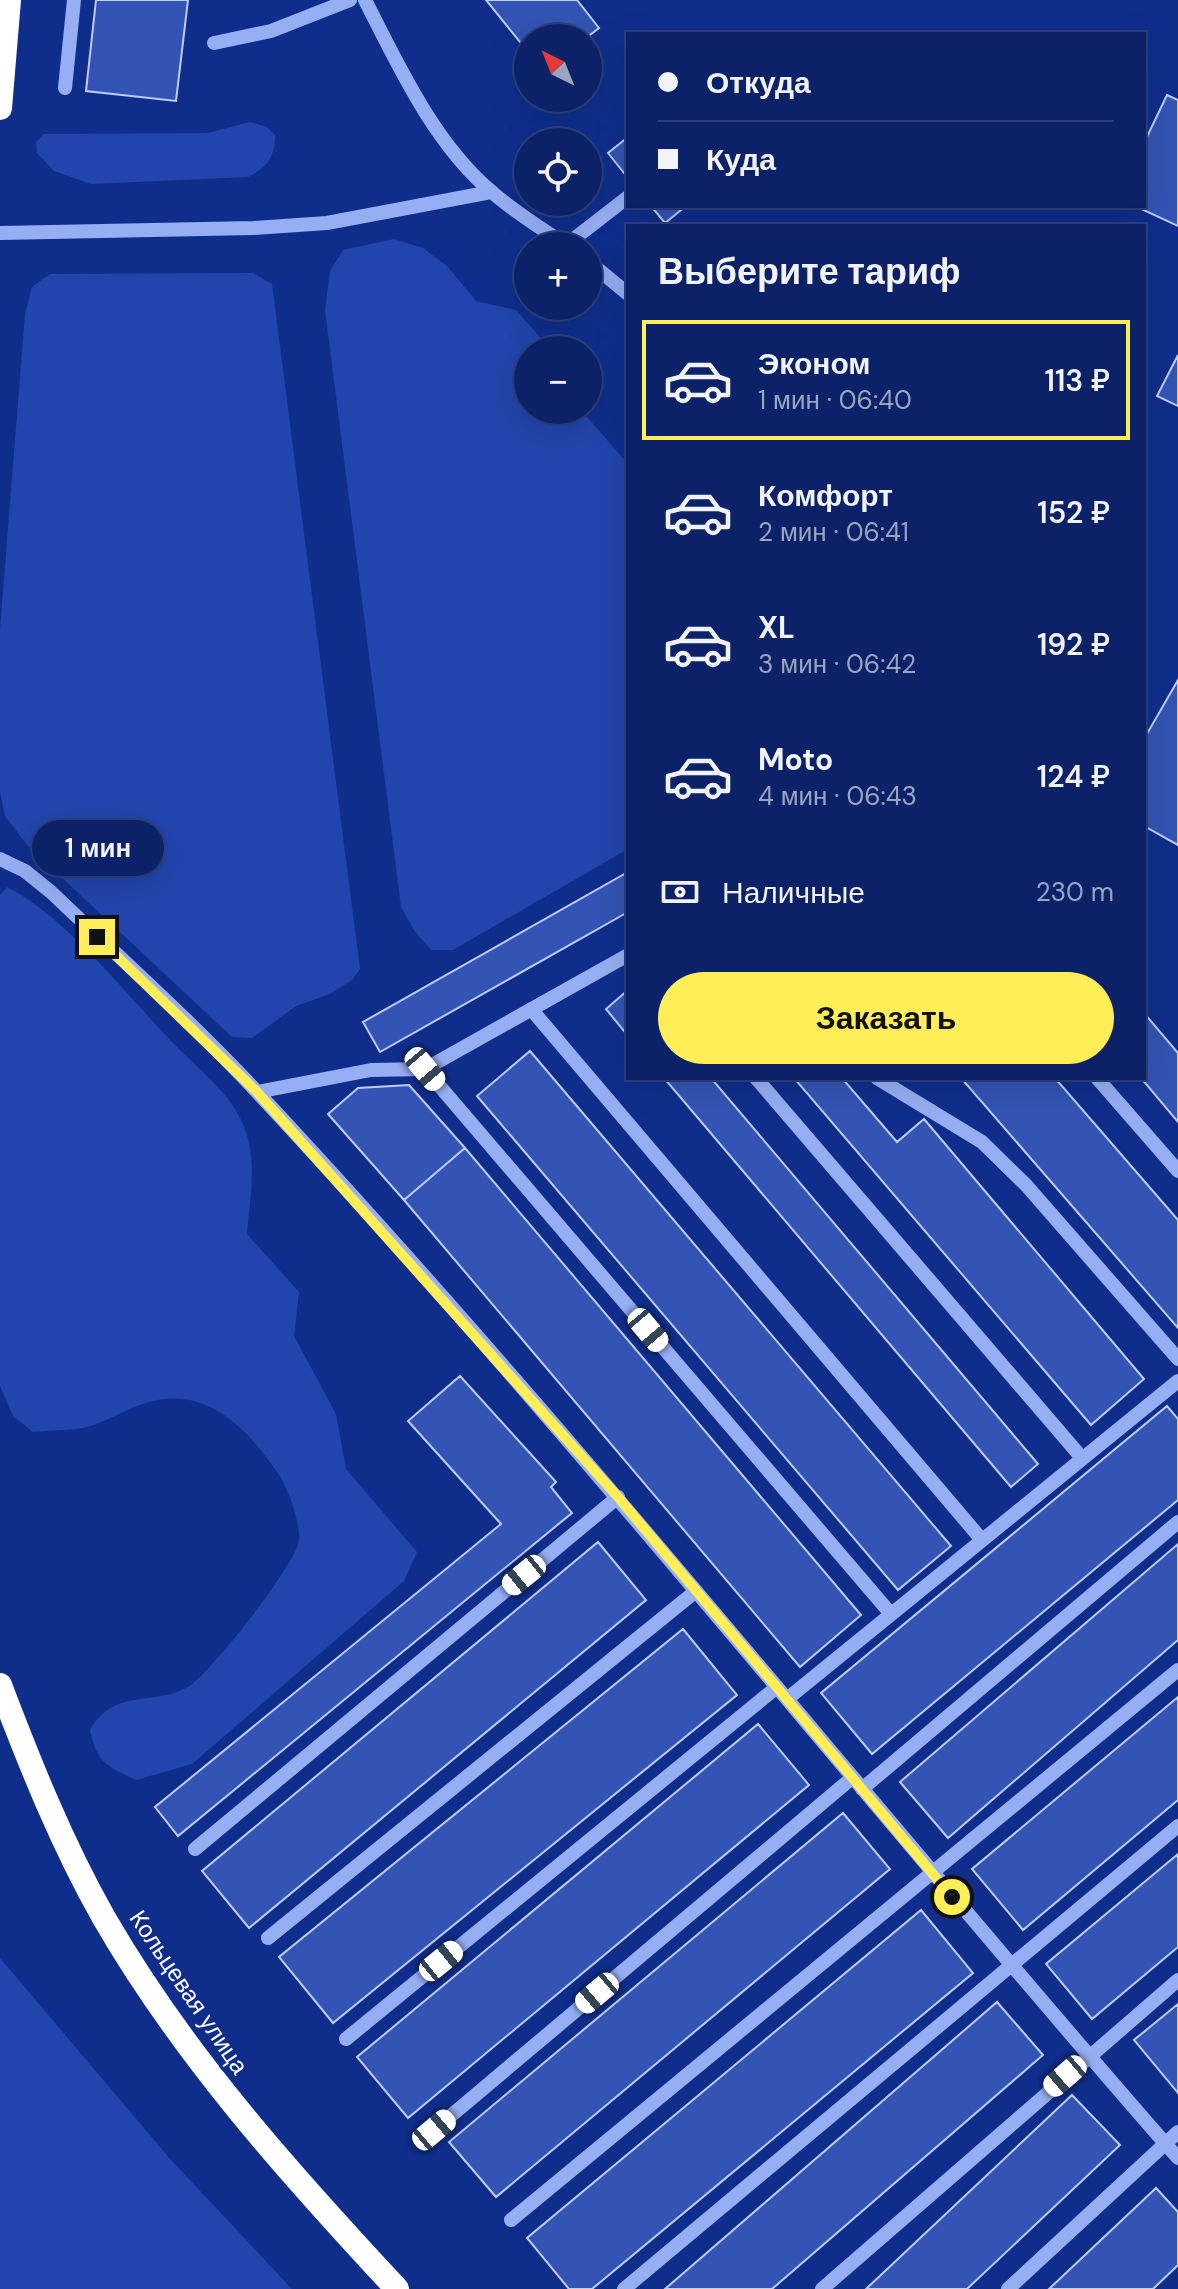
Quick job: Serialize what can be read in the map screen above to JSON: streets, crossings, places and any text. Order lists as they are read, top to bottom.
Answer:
{
  "streets": {
    "highway": ["Кольцевая улица"]
  },
  "north": "top left",
  "page": {
    "map_buttons": ["+", "−"],
    "banner": ["Откуда", "Куда"],
    "heading": "Выберите тариф",
    "list": [
      {
        "name": "Эконом",
        "note": "1 мин · 06:40",
        "value": "113 ₽"
      },
      {
        "name": "Комфорт",
        "note": "2 мин · 06:41",
        "value": "152 ₽"
      },
      {
        "name": "XL",
        "note": "3 мин · 06:42",
        "value": "192 ₽"
      },
      {
        "name": "Moto",
        "note": "4 мин · 06:43",
        "value": "124 ₽"
      }
    ],
    "bubble": "1 мин",
    "pay": ["Наличные", "230 m"],
    "buttons": "Заказать"
  }
}
